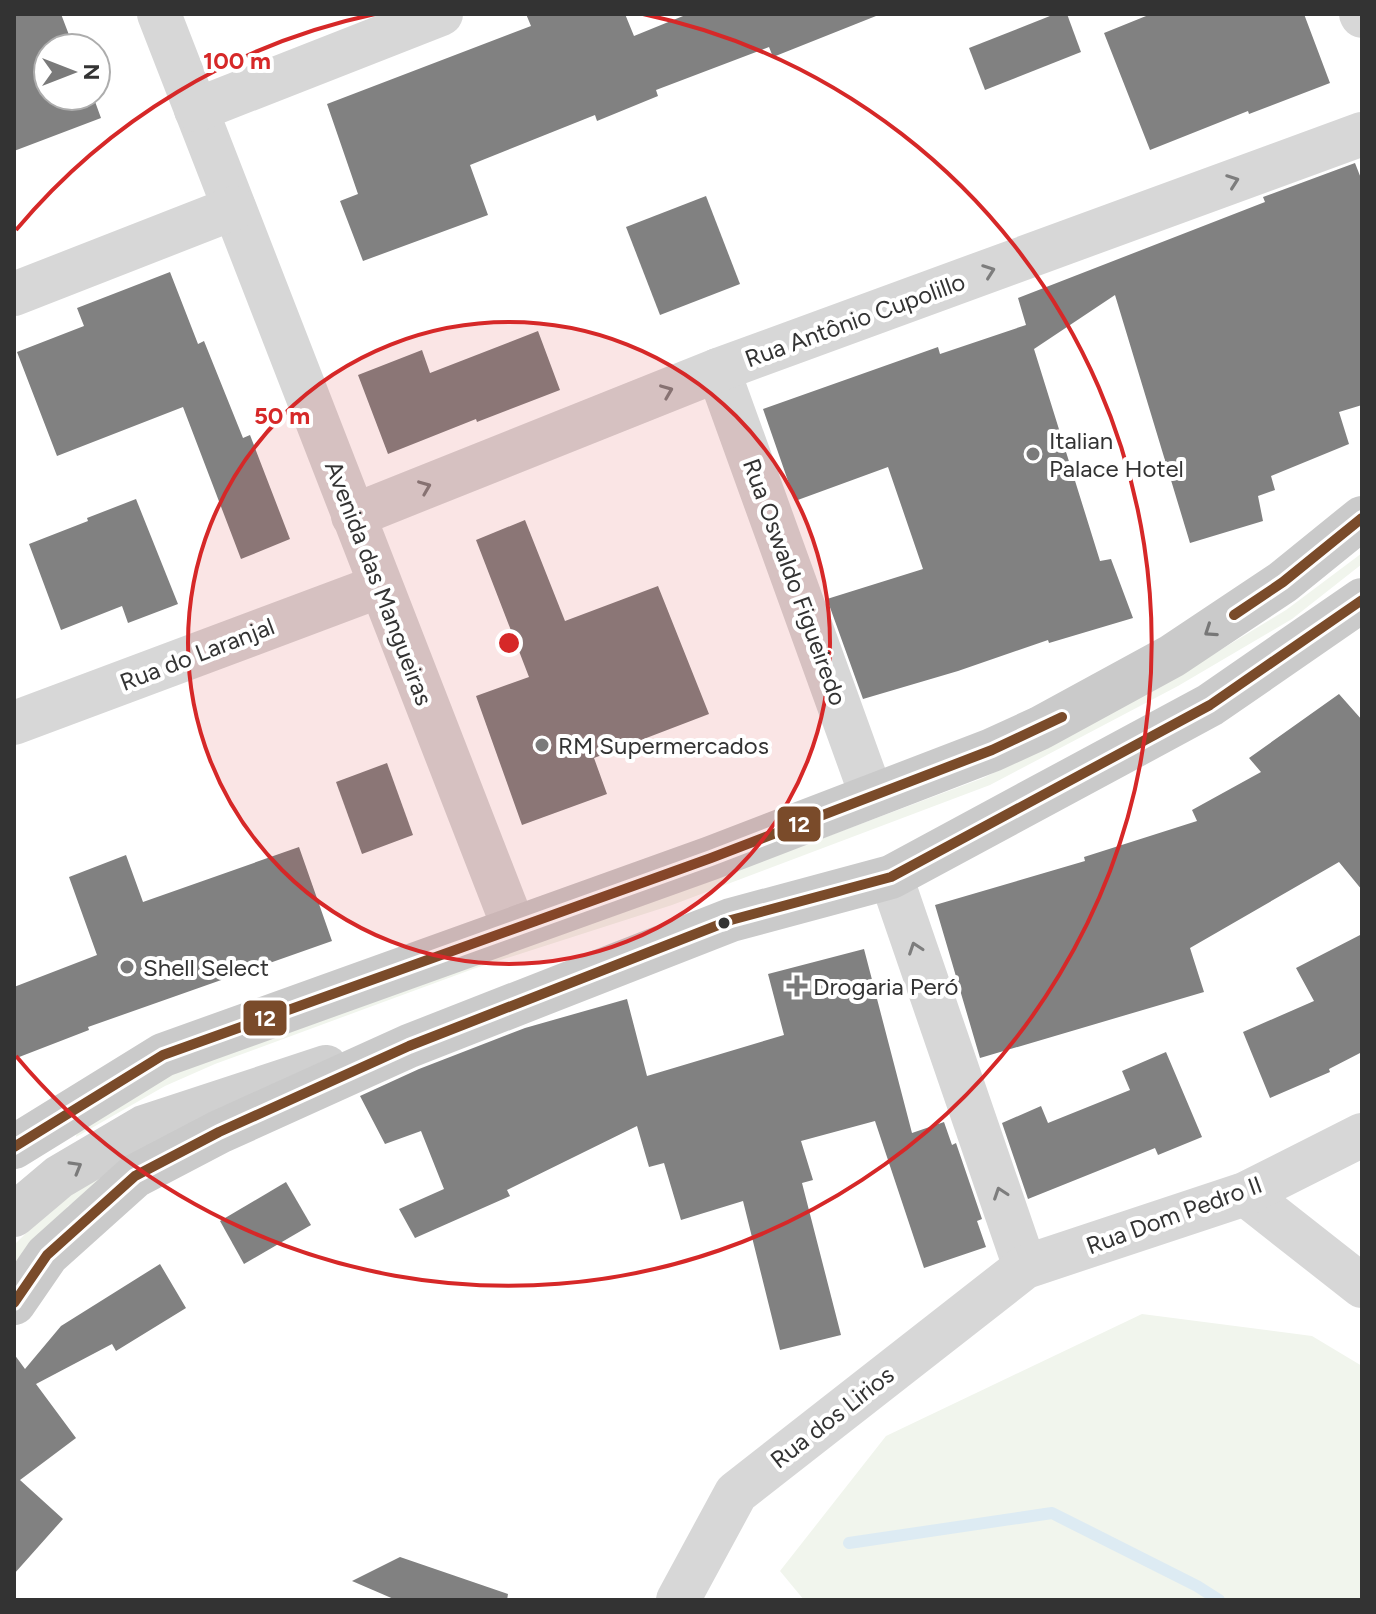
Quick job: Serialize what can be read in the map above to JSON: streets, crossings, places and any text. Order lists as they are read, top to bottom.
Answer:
{
  "streets": {
    "street": [
      "Rua Antônio Cupolillo",
      "Rua Oswaldo Figueiredo",
      "Avenida das Mangueiras",
      "Rua do Laranjal",
      "Rua Dom Pedro II",
      "Rua dos Lirios"
    ]
  },
  "crossings": [
    ["Rua Antônio Cupolillo", "Rua Oswaldo Figueiredo"],
    ["Rua Antônio Cupolillo", "Avenida das Mangueiras"],
    ["Avenida das Mangueiras", "Rua do Laranjal"],
    ["Rua Dom Pedro II", "Rua dos Lirios"]
  ],
  "one_way": ["Rua Antônio Cupolillo"],
  "places": {
    "other": ["Italian Palace Hotel", "RM Supermercados", "Shell Select"],
    "health": ["Drogaria Peró"]
  },
  "lines": ["transit line 12"],
  "north": "right",
  "rings": ["100 m", "50 m"]
}
